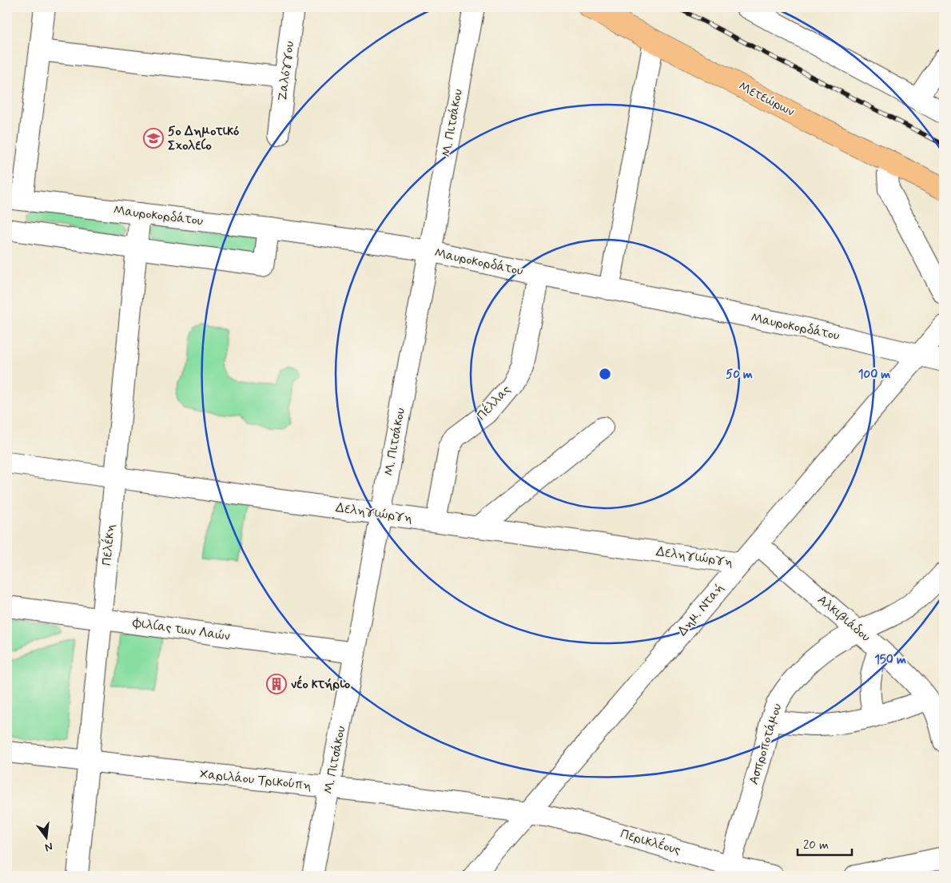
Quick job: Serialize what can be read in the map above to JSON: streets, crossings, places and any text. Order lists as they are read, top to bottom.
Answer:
{
  "streets": {
    "main road": ["Μετεώρων"],
    "street": [
      "Ζαλόγγου",
      "Μ. Πιτσάκου",
      "Μαυροκορδάτου",
      "Πέλλας",
      "Δεληγιώργη",
      "Πελέκη",
      "Δημ. Νταή",
      "Αλκιβιάδου",
      "Φιλίας των Λαών",
      "Ασπροποτάμου",
      "Χαριλάου Τρικούπη",
      "Περικλέους"
    ]
  },
  "crossings": [
    ["Μ. Πιτσάκου", "Μαυροκορδάτου"],
    ["Μ. Πιτσάκου", "Δεληγιώργη"],
    ["Μ. Πιτσάκου", "Φιλίας των Λαών"],
    ["Μ. Πιτσάκου", "Χαριλάου Τρικούπη"],
    ["Μαυροκορδάτου", "Πέλλας"],
    ["Μαυροκορδάτου", "Πελέκη"],
    ["Μαυροκορδάτου", "Δημ. Νταή"],
    ["Πέλλας", "Δεληγιώργη"],
    ["Δεληγιώργη", "Πελέκη"],
    ["Δεληγιώργη", "Δημ. Νταή"],
    ["Πελέκη", "Φιλίας των Λαών"],
    ["Πελέκη", "Χαριλάου Τρικούπη"],
    ["Δημ. Νταή", "Αλκιβιάδου"],
    ["Δημ. Νταή", "Χαριλάου Τρικούπη"],
    ["Δημ. Νταή", "Περικλέους"],
    ["Αλκιβιάδου", "Ασπροποτάμου"],
    ["Ασπροποτάμου", "Περικλέους"],
    ["Χαριλάου Τρικούπη", "Περικλέους"]
  ],
  "places": {
    "school or university": ["5ο Δημοτικό Σχολείο"],
    "building": ["νέο κτήριο"]
  },
  "scale_bar": "20 m",
  "north": "bottom",
  "rings": ["50 m", "100 m", "150 m"]
}
